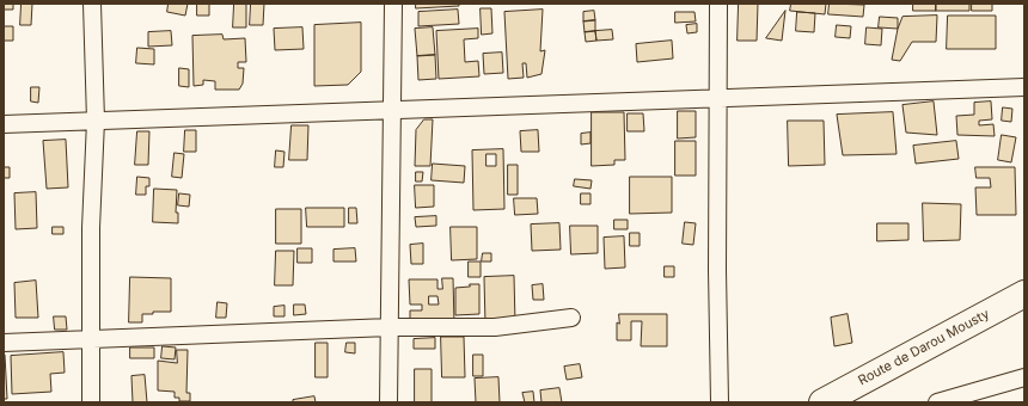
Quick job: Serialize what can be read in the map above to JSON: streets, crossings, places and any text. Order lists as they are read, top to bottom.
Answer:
{
  "streets": {
    "main road": ["Route de Darou Mousty"]
  }
}
